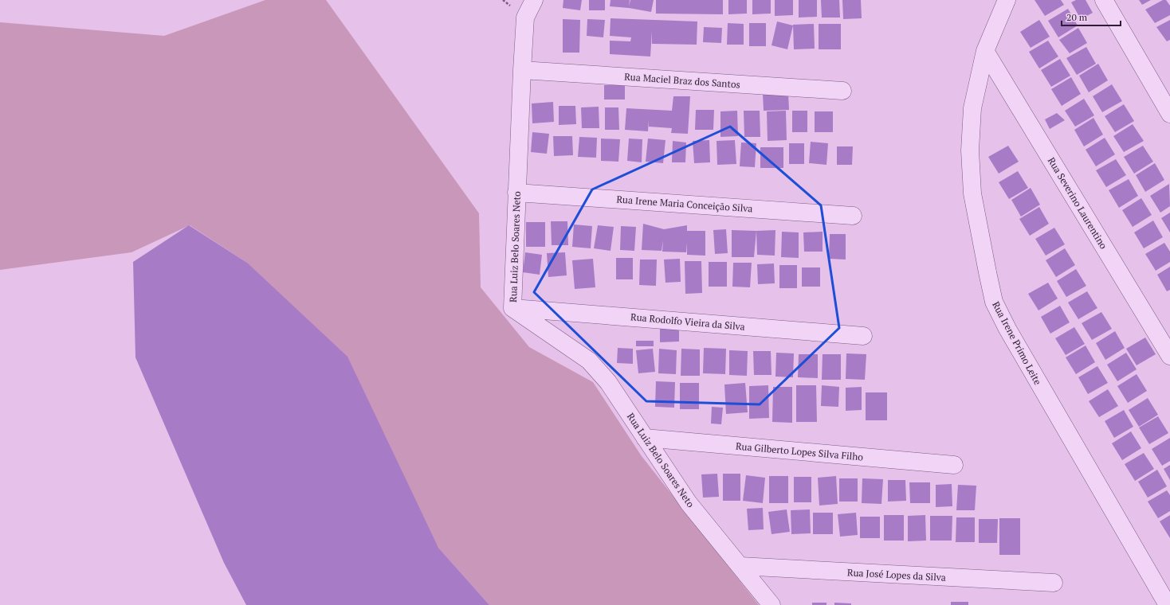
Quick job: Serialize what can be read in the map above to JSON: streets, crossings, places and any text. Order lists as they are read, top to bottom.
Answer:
{
  "streets": {
    "street": [
      "Rua Maciel Braz dos Santos",
      "Rua Severino Laurentino",
      "Rua Irene Maria Conceição Silva",
      "Rua Luiz Belo Soares Neto",
      "Rua Rodolfo Vieira da Silva",
      "Rua Irene Primo Leite",
      "Rua Gilberto Lopes Silva Filho",
      "Rua José Lopes da Silva"
    ]
  },
  "crossings": [
    ["Rua Maciel Braz dos Santos", "Rua Luiz Belo Soares Neto"],
    ["Rua Severino Laurentino", "Rua Irene Primo Leite"],
    ["Rua Irene Maria Conceição Silva", "Rua Luiz Belo Soares Neto"],
    ["Rua Luiz Belo Soares Neto", "Rua Rodolfo Vieira da Silva"],
    ["Rua Luiz Belo Soares Neto", "Rua Gilberto Lopes Silva Filho"],
    ["Rua Luiz Belo Soares Neto", "Rua José Lopes da Silva"]
  ],
  "scale_bar": "20 m"
}
